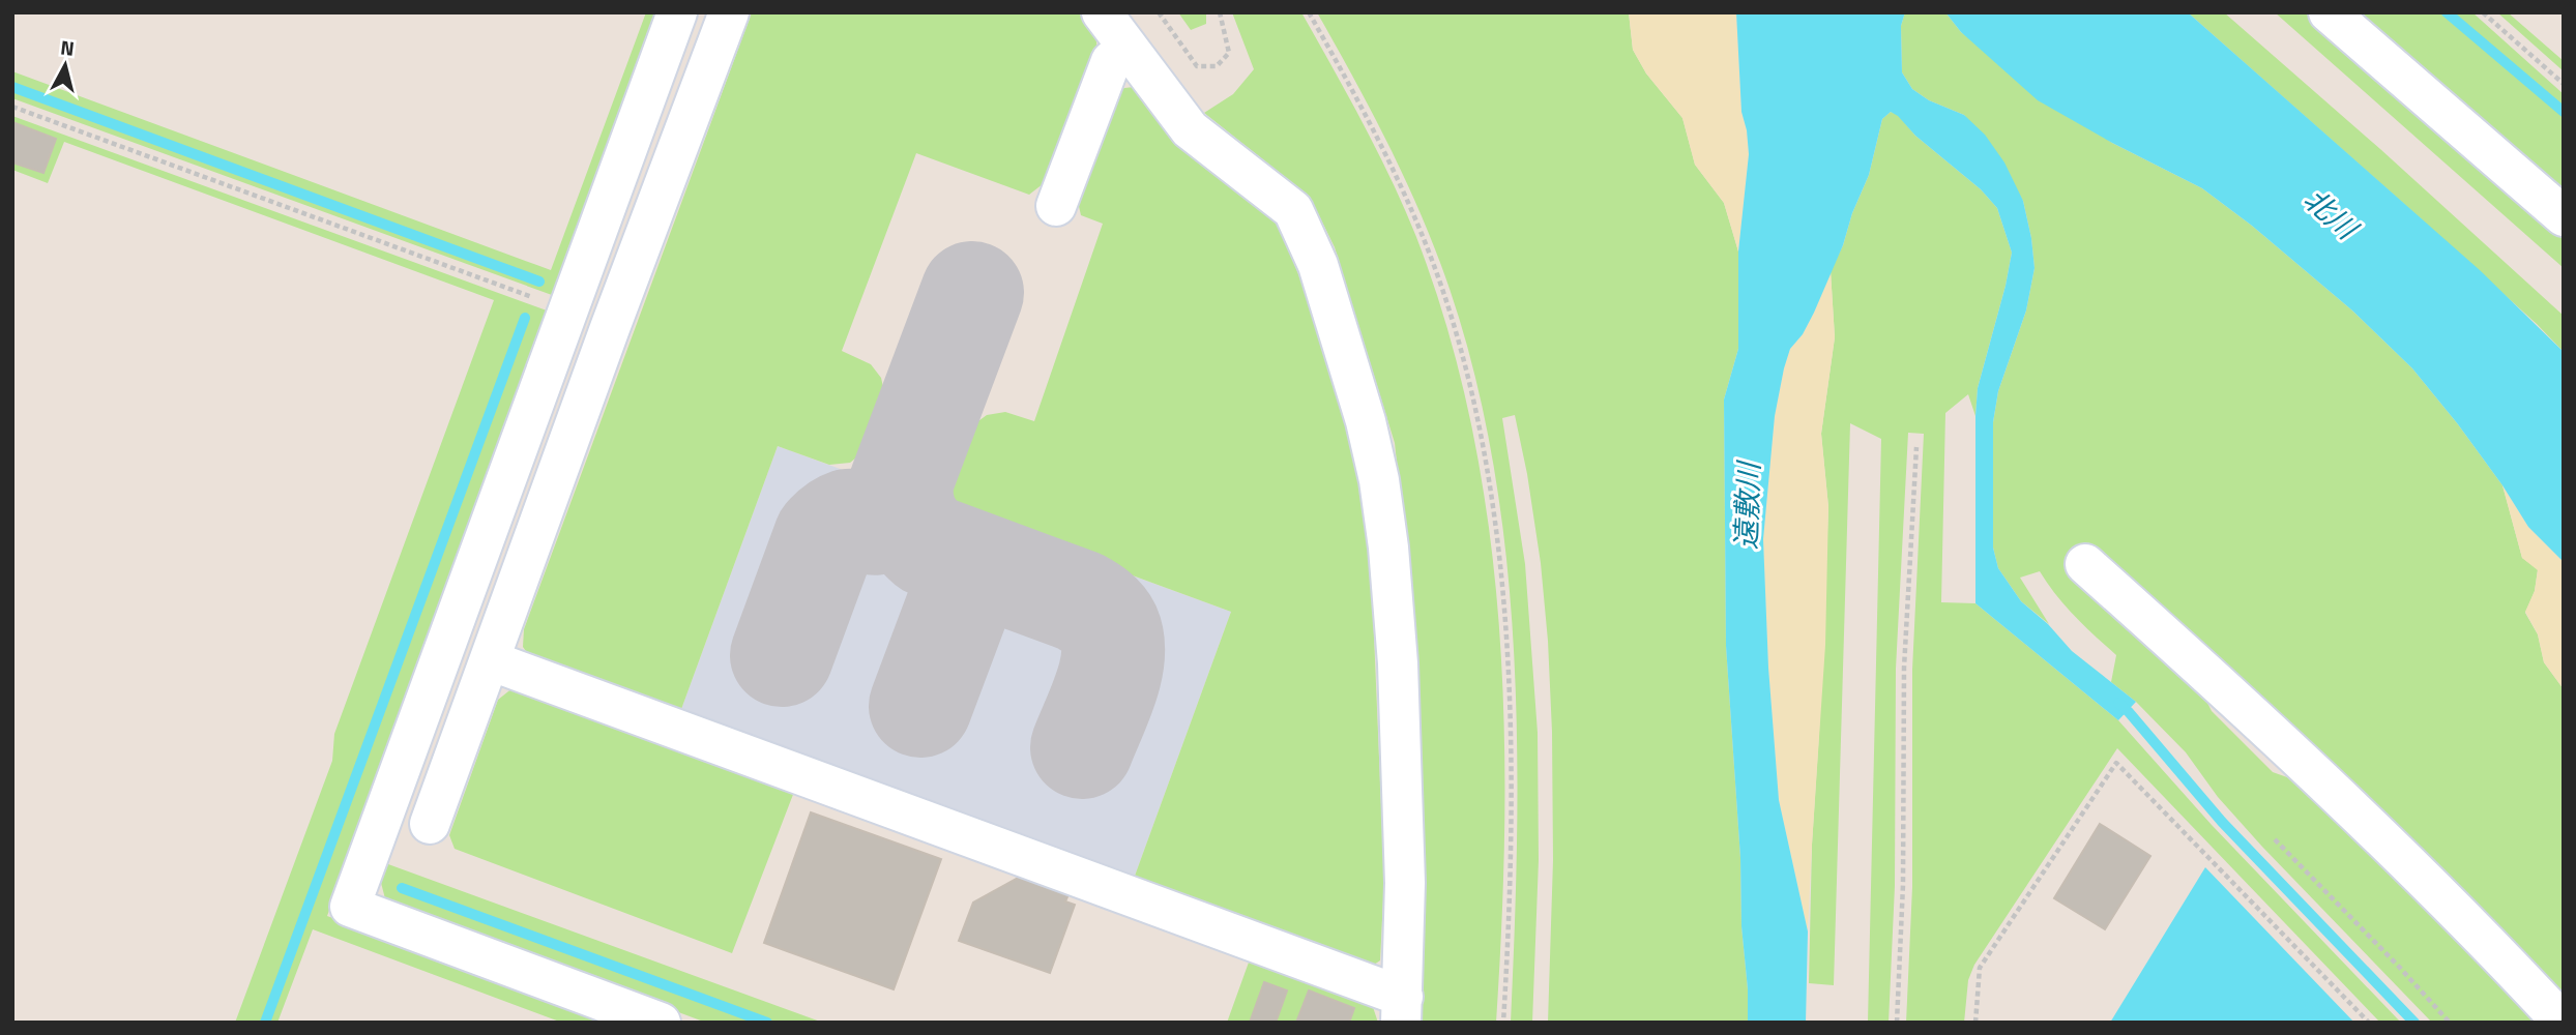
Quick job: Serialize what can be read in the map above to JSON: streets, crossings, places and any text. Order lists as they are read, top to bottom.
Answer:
{
  "water": ["北川", "遠敷川"],
  "north": "top"
}
